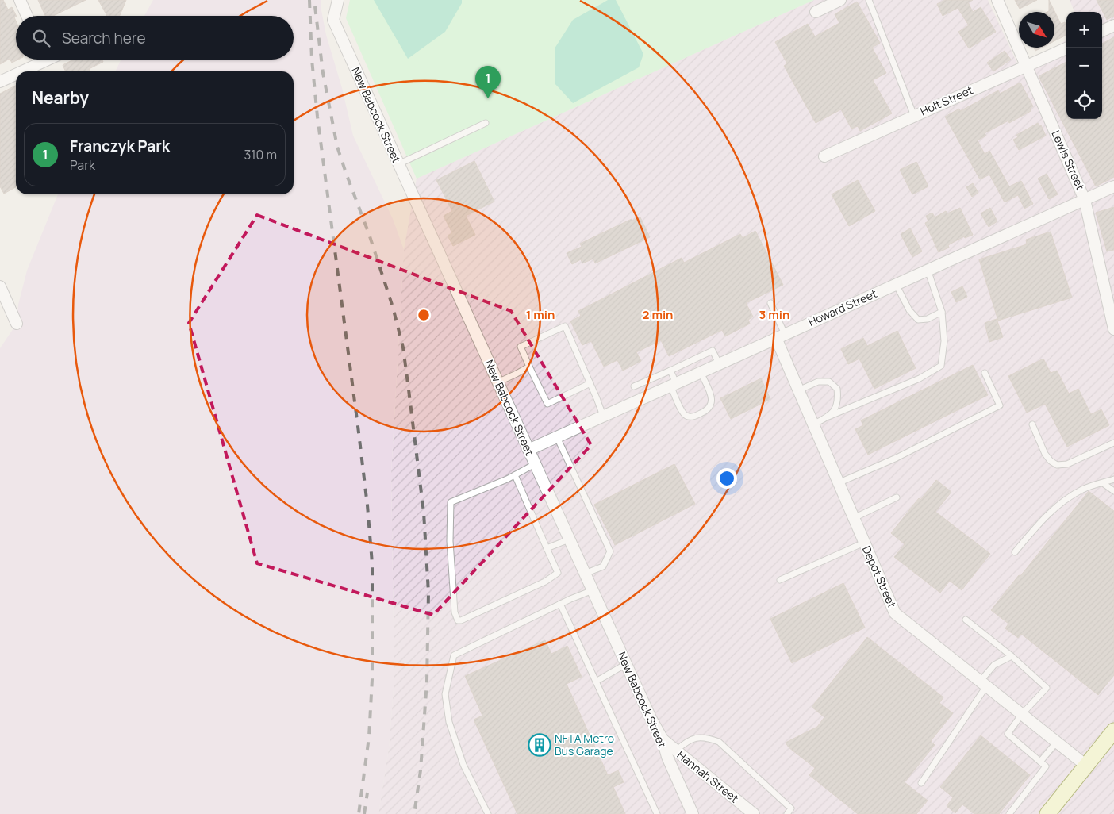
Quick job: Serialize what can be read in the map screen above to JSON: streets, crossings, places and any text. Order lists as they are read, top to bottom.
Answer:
{
  "streets": {
    "street": [
      "Holt Street",
      "New Babcock Street",
      "Lewis Street",
      "Howard Street",
      "Depot Street",
      "Hannah Street"
    ]
  },
  "crossings": [
    ["Holt Street", "Lewis Street"],
    ["New Babcock Street", "Howard Street"],
    ["New Babcock Street", "Hannah Street"],
    ["Lewis Street", "Howard Street"],
    ["Howard Street", "Depot Street"]
  ],
  "places": {
    "building": ["NFTA Metro Bus Garage"]
  },
  "north": "bottom right",
  "page": {
    "map_buttons": ["+", "−"],
    "search": "Search here",
    "pins": "1",
    "heading": "Nearby",
    "list": [
      {
        "mark": "1",
        "name": "Franczyk Park",
        "note": "Park",
        "value": "310 m"
      }
    ]
  },
  "rings": ["1 min", "2 min", "3 min"]
}
